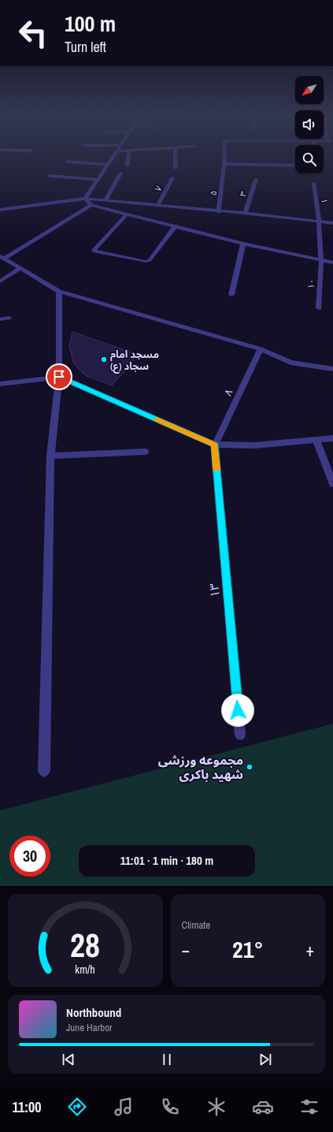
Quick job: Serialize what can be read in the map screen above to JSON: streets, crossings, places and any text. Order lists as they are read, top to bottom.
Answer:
{
  "streets": {
    "street": [
      "۷",
      "۵",
      "۳",
      "۱",
      "۱۰",
      "۸",
      "۱۳"
    ]
  },
  "crossings": [
    ["۱", "۱۰"],
    ["۸", "۱۳"]
  ],
  "places": ["مسجد امام سجاد (ع)", "مجموعه ورزشی شهید باکری"],
  "north": "bottom left",
  "page": {
    "turn": ["100 m", "Turn left"],
    "limit": "30",
    "trip": "11:01 · 1 min · 180 m",
    "tile": "Climate",
    "heat": ["−", "21°", "+"],
    "song": ["Northbound", "June Harbor"],
    "tabs": "11:00",
    "gauge": ["28", "km/h"]
  }
}
